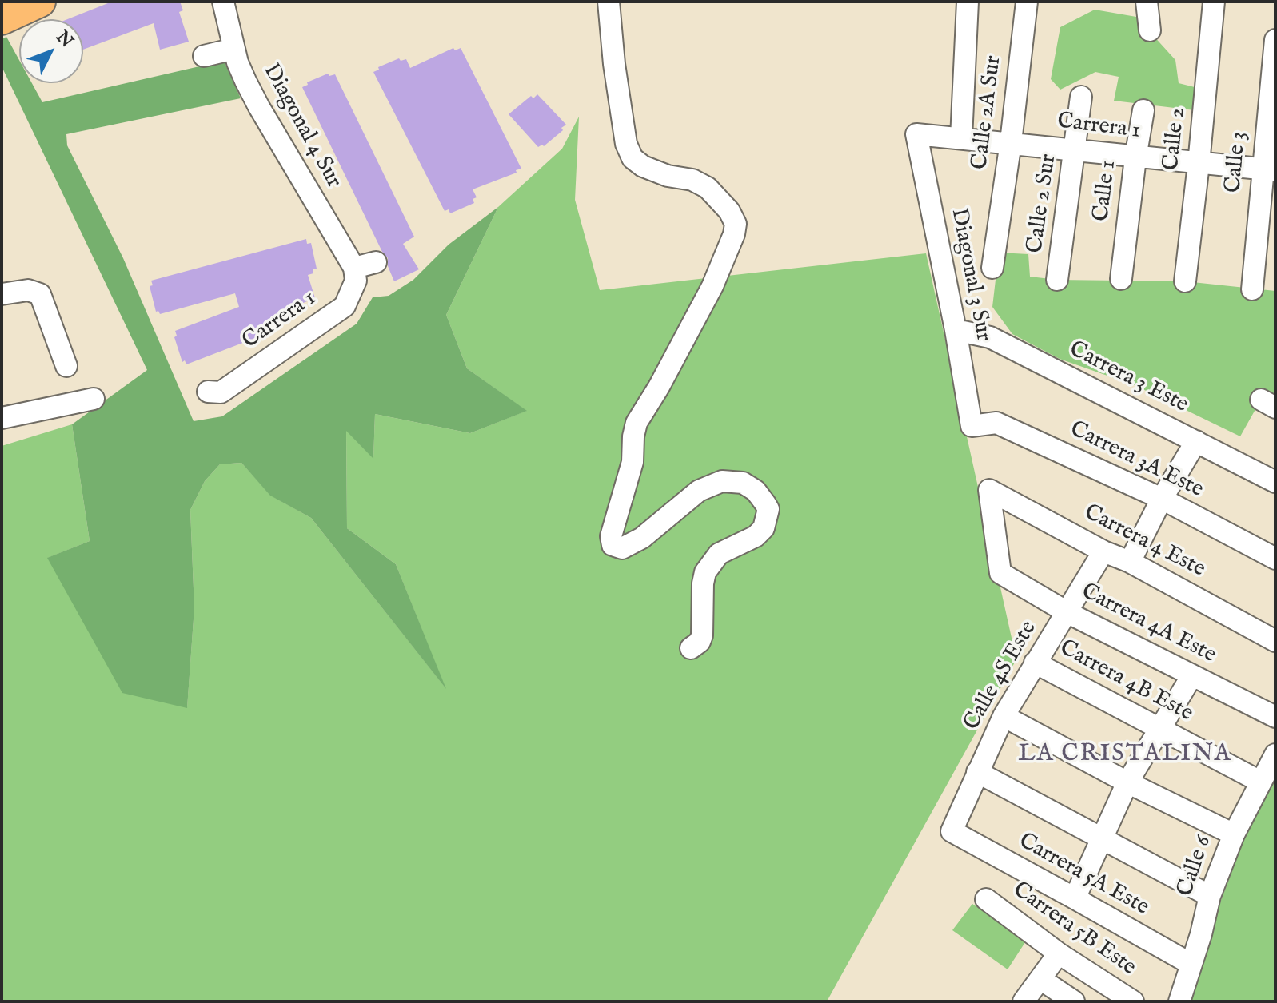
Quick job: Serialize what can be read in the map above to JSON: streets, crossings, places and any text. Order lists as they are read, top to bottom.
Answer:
{
  "streets": {
    "street": [
      "Calle 2A Sur",
      "Diagonal 4 Sur",
      "Carrera 1",
      "Calle 2",
      "Calle 3",
      "Calle 1",
      "Calle 2 Sur",
      "Diagonal 3 Sur",
      "Carrera 3 Este",
      "Carrera 3A Este",
      "Carrera 4 Este",
      "Carrera 4A Este",
      "Calle 4S Este",
      "Carrera 4B Este",
      "Calle 6",
      "Carrera 5A Este",
      "Carrera 5B Este"
    ]
  },
  "crossings": [
    ["Calle 2A Sur", "Carrera 1"],
    ["Diagonal 4 Sur", "Carrera 1"],
    ["Carrera 1", "Calle 2"],
    ["Carrera 1", "Calle 3"],
    ["Carrera 1", "Calle 1"],
    ["Carrera 1", "Calle 2 Sur"],
    ["Carrera 1", "Diagonal 3 Sur"],
    ["Diagonal 3 Sur", "Carrera 3 Este"],
    ["Diagonal 3 Sur", "Carrera 3A Este"],
    ["Carrera 4 Este", "Carrera 4A Este"],
    ["Carrera 4 Este", "Calle 4S Este"],
    ["Carrera 4A Este", "Calle 4S Este"],
    ["Calle 4S Este", "Carrera 4B Este"],
    ["Calle 4S Este", "Carrera 5A Este"],
    ["Carrera 4B Este", "Calle 6"],
    ["Calle 6", "Carrera 5A Este"]
  ],
  "districts": ["LA CRISTALINA"],
  "north": "top right"
}
